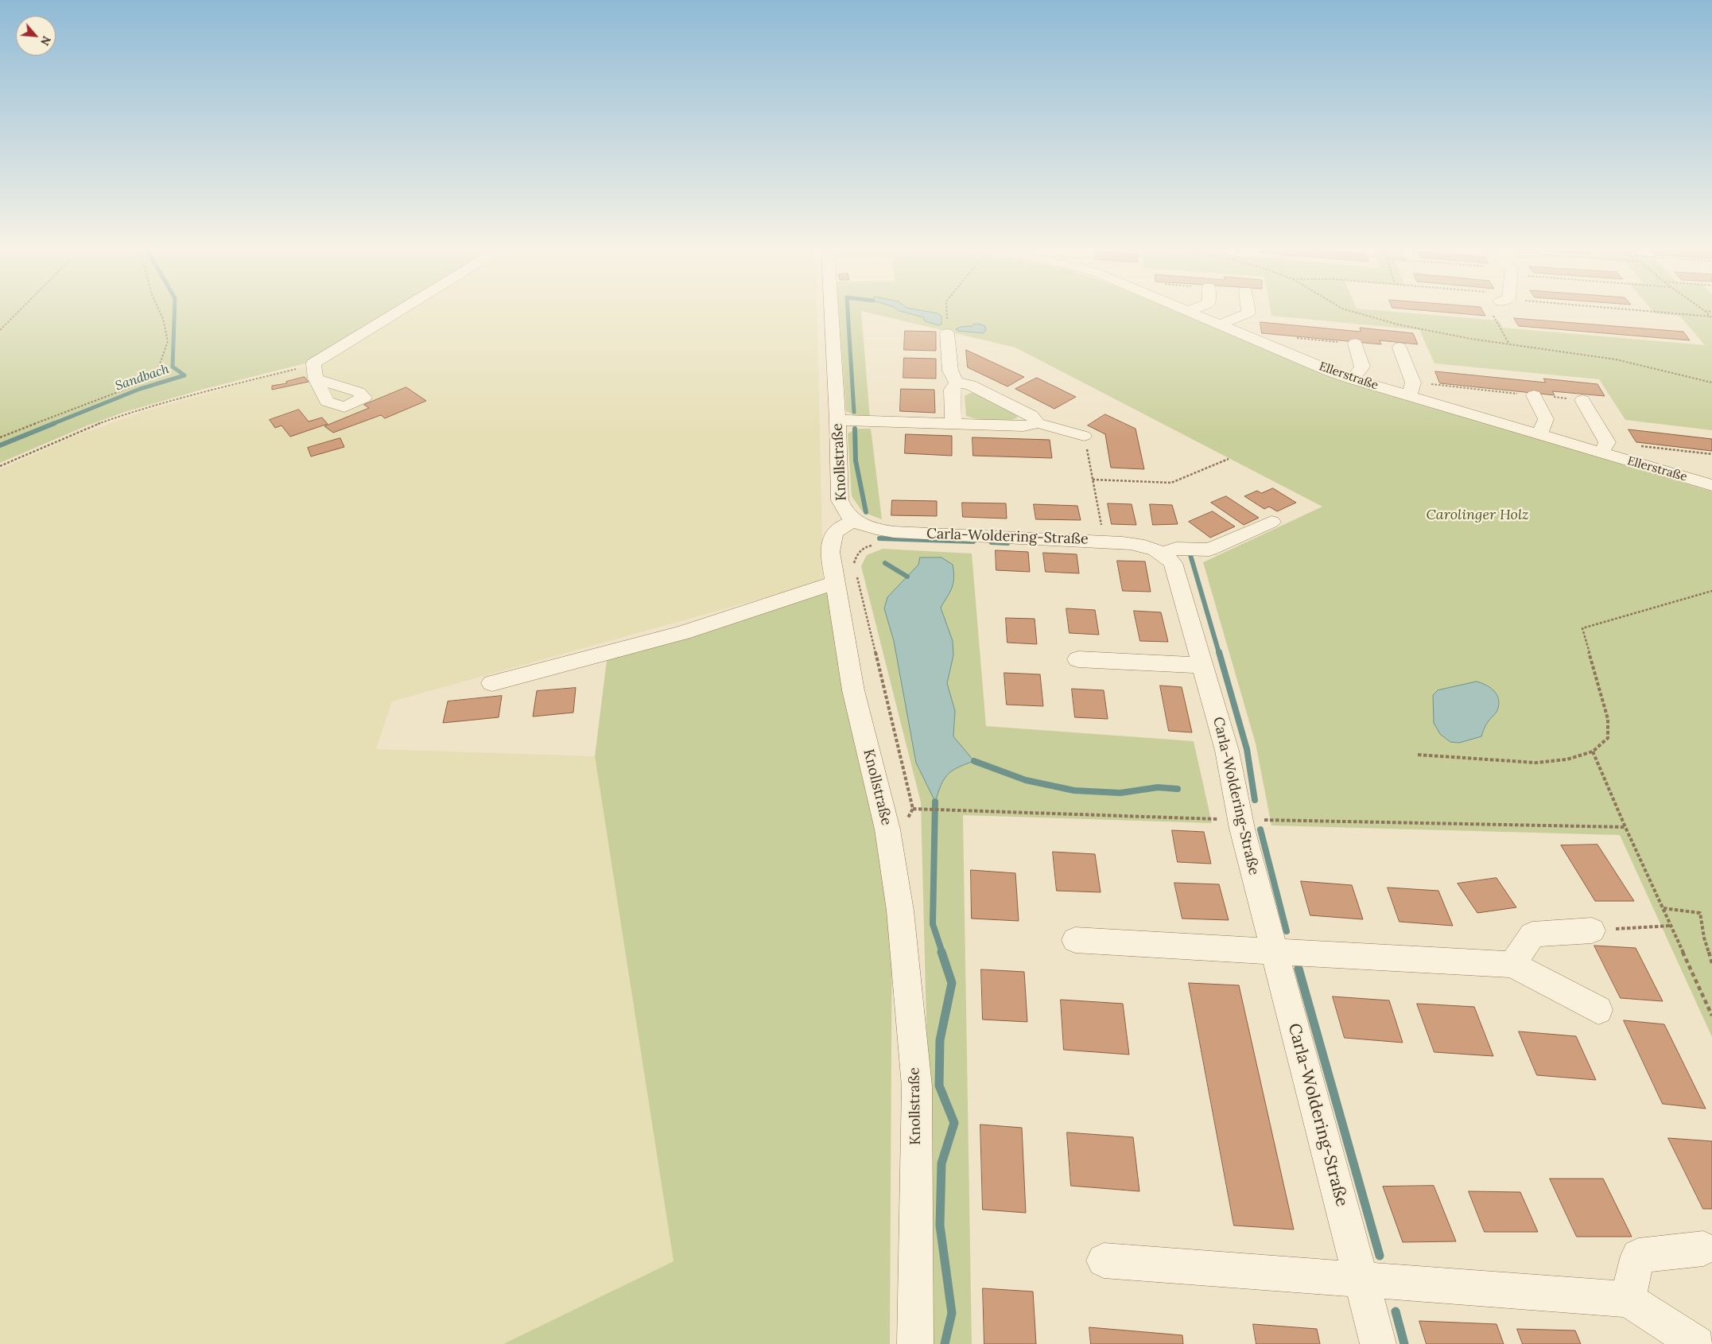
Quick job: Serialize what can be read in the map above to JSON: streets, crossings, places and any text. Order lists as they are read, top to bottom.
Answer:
{
  "streets": {
    "street": ["Ellerstraße", "Knollstraße", "Carla-Woldering-Straße"]
  },
  "crossings": [
    ["Knollstraße", "Carla-Woldering-Straße"]
  ],
  "water": ["Sandbach"],
  "parks": ["Carolinger Holz"],
  "north": "bottom right"
}
